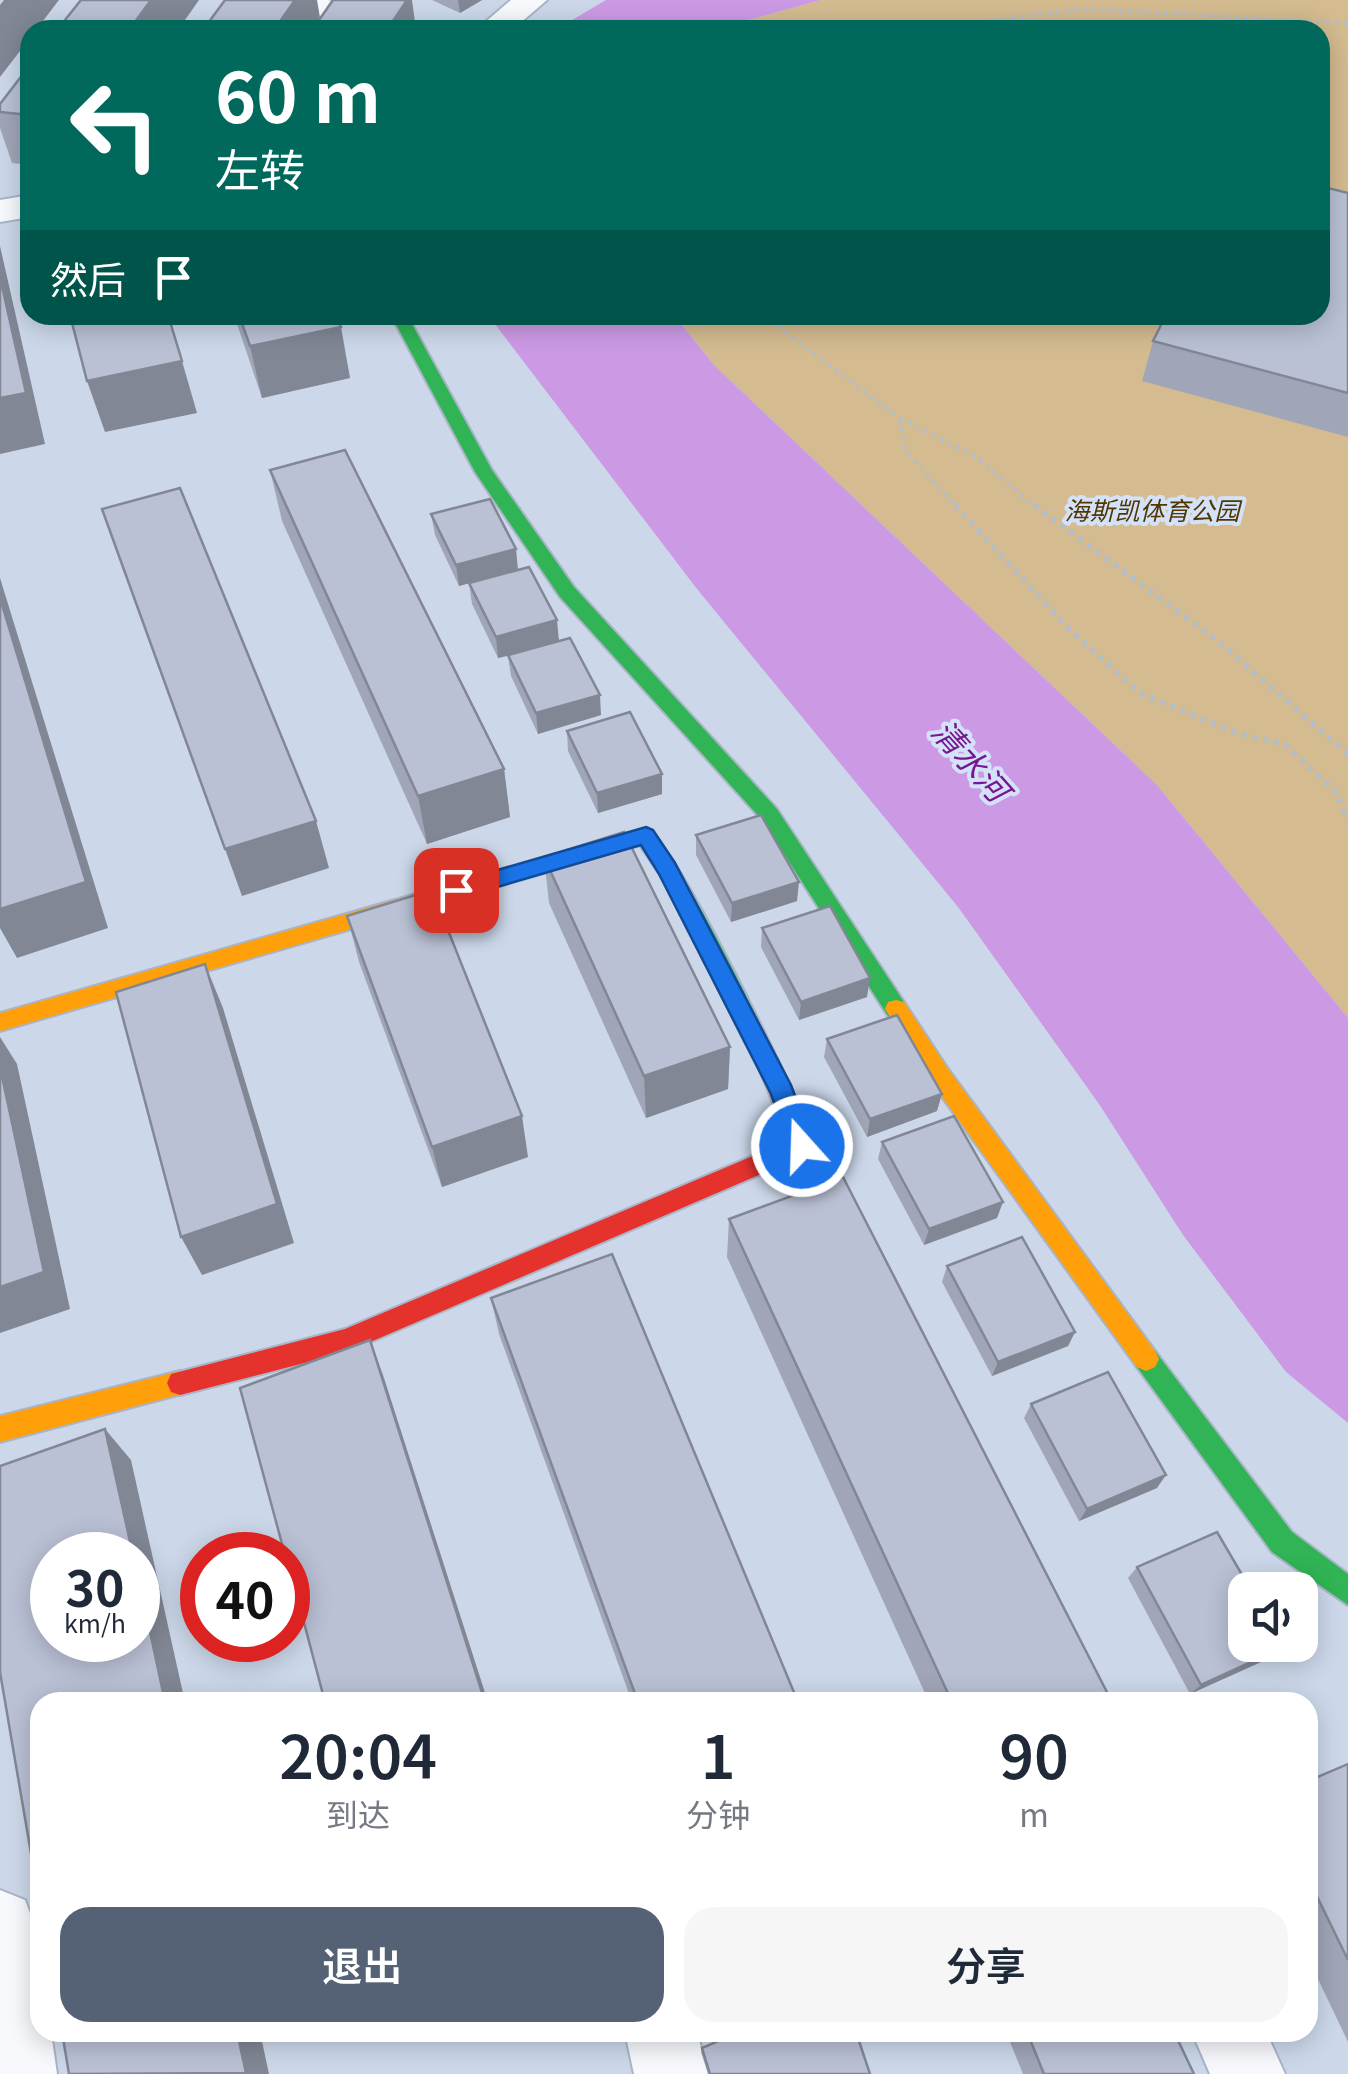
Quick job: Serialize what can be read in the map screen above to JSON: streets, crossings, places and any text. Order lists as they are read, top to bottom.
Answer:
{
  "water": ["清水河"],
  "parks": ["海斯凯体育公园"],
  "page": {
    "turn": ["60 m", "左转"],
    "then": "然后",
    "speed": "30 km/h",
    "limit": "40",
    "eta": [
      "20:04",
      "到达",
      "1",
      "分钟",
      "90",
      "m"
    ],
    "buttons": ["退出", "分享"]
  }
}
